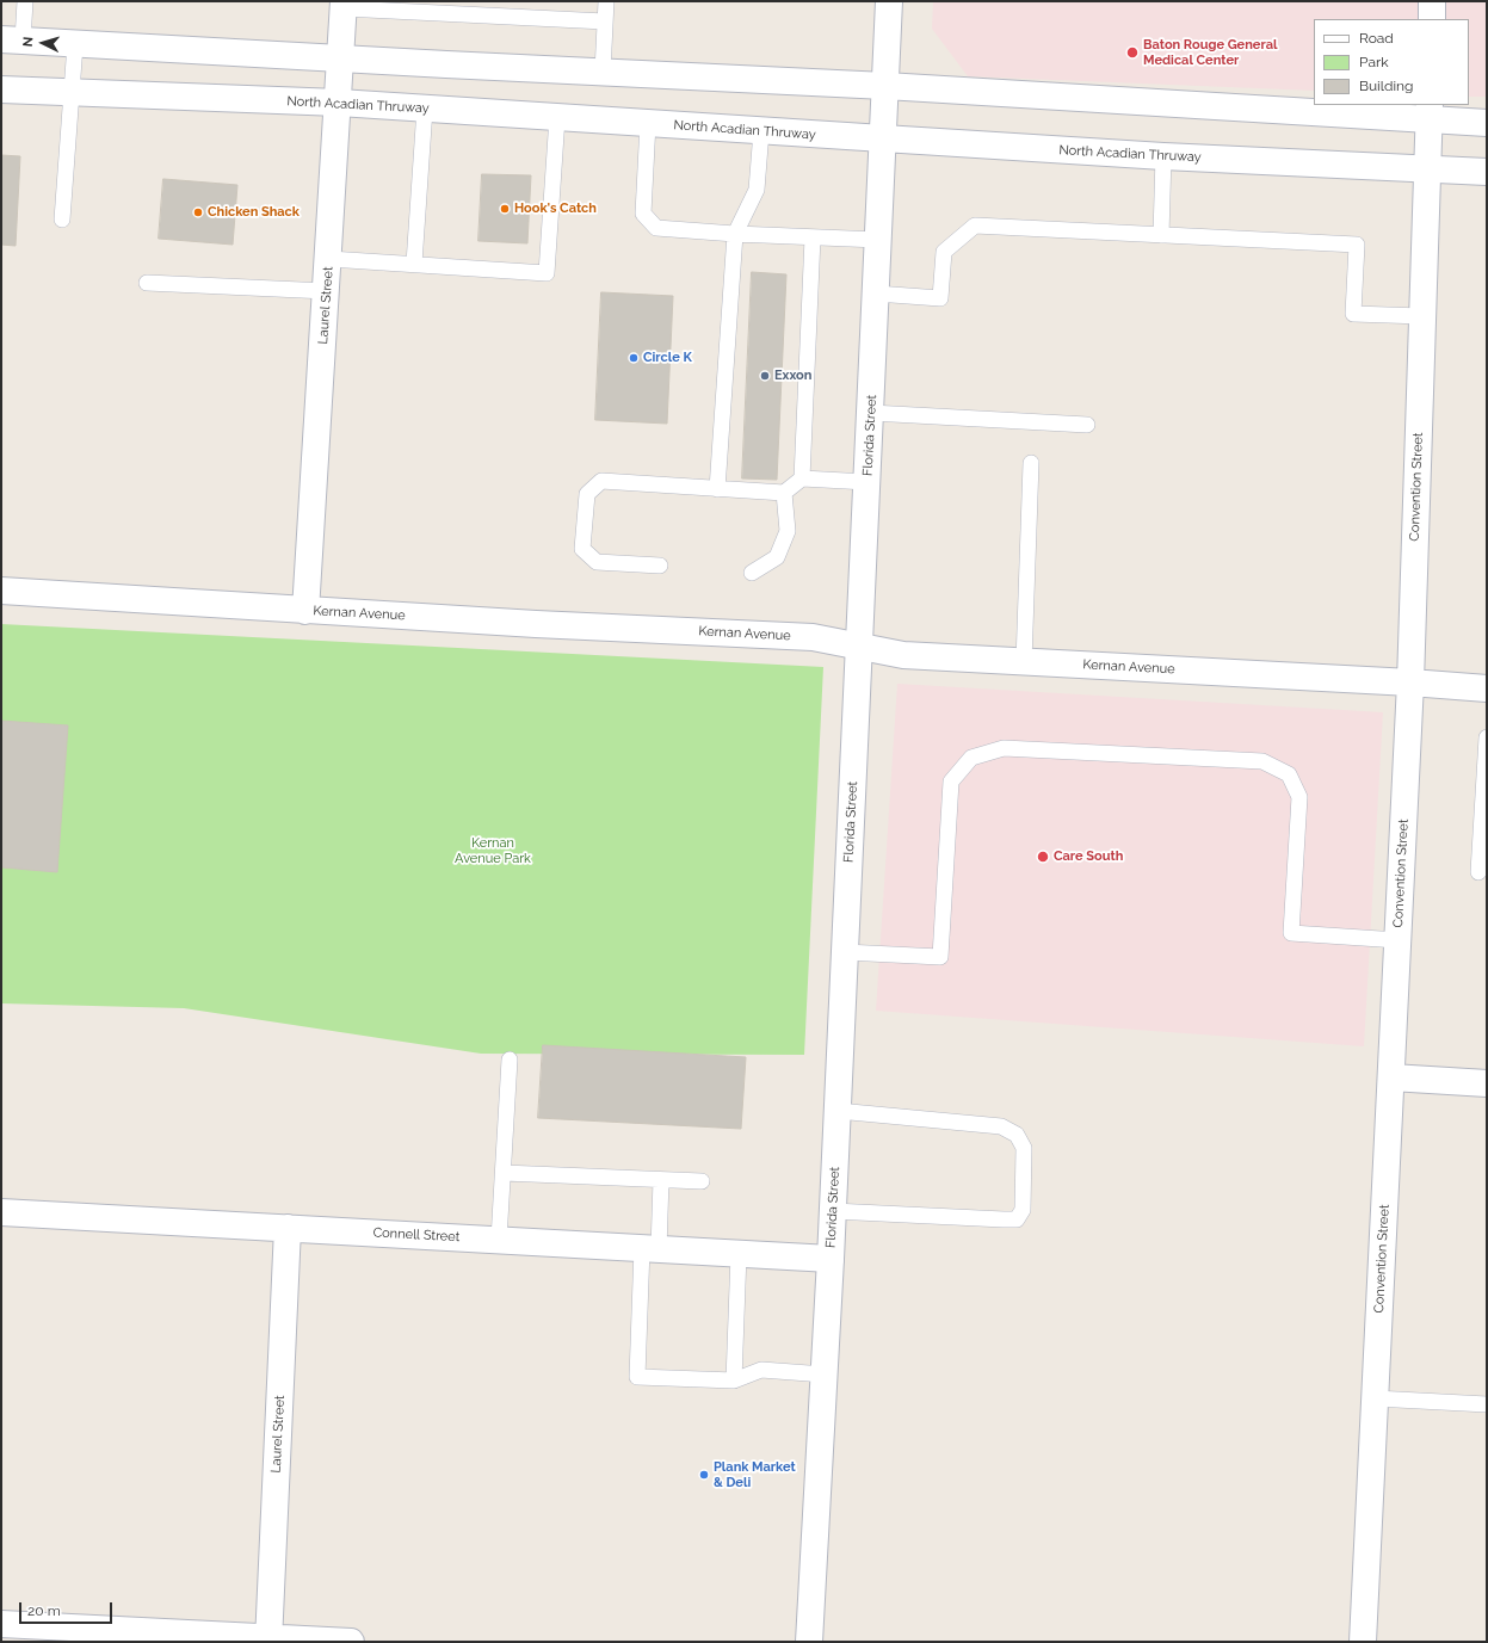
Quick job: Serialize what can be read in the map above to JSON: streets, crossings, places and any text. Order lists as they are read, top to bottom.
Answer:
{
  "streets": {
    "street": [
      "North Acadian Thruway",
      "Laurel Street",
      "Florida Street",
      "Convention Street",
      "Kernan Avenue",
      "Connell Street"
    ]
  },
  "crossings": [
    ["North Acadian Thruway", "Laurel Street"],
    ["North Acadian Thruway", "Florida Street"],
    ["North Acadian Thruway", "Convention Street"],
    ["Laurel Street", "Kernan Avenue"],
    ["Laurel Street", "Connell Street"],
    ["Florida Street", "Kernan Avenue"],
    ["Florida Street", "Connell Street"],
    ["Convention Street", "Kernan Avenue"]
  ],
  "parks": ["Kernan Avenue Park"],
  "places": [
    "Baton Rouge General Medical Center",
    "Hook's Catch",
    "Chicken Shack",
    "Circle K",
    "Exxon",
    "Care South",
    "Plank Market & Deli"
  ],
  "legend": ["Road", "Park", "Building"],
  "scale_bar": "20 m",
  "north": "left"
}
